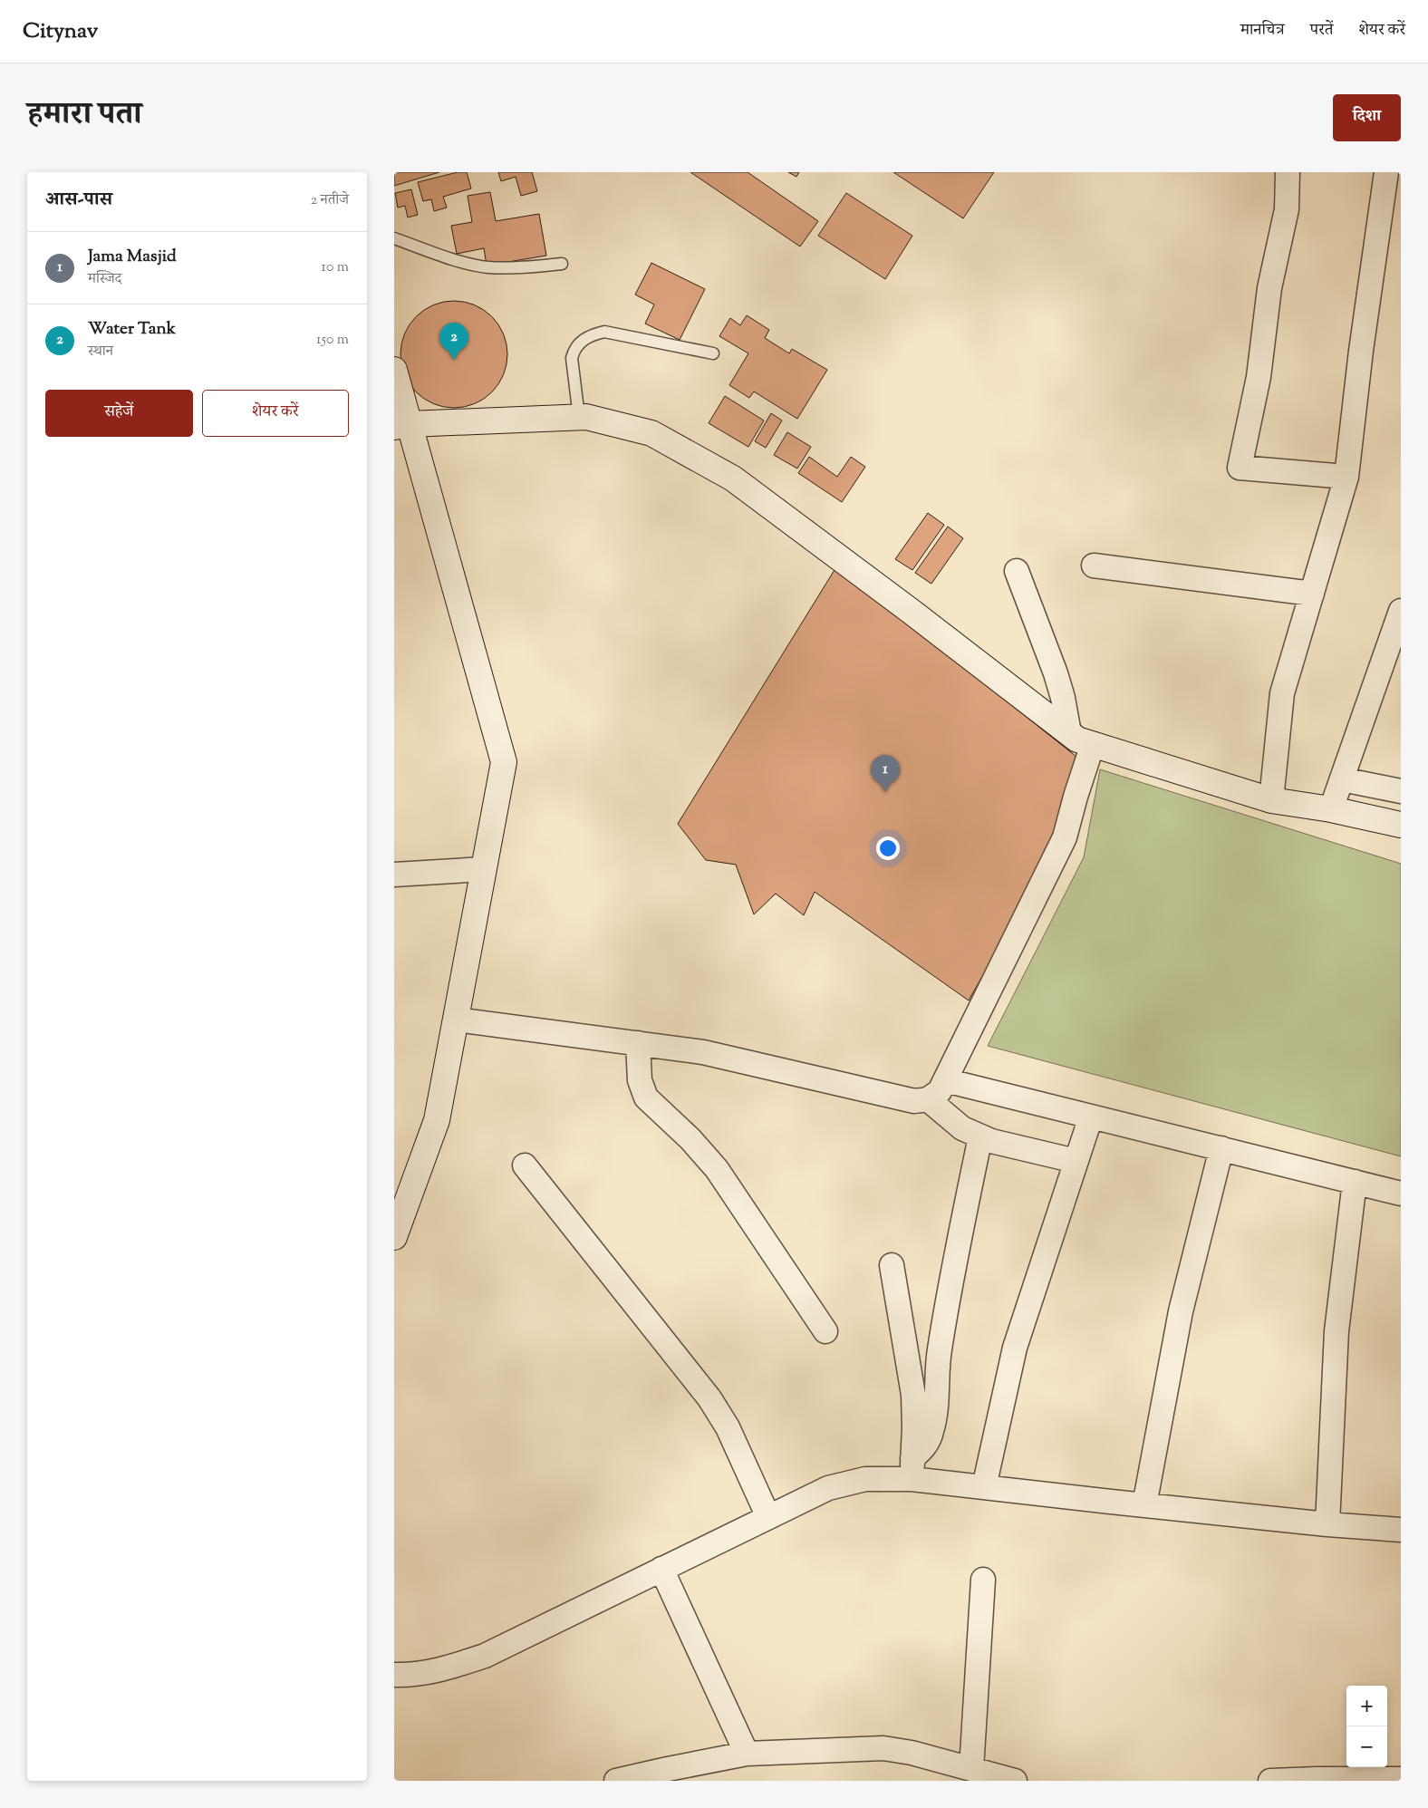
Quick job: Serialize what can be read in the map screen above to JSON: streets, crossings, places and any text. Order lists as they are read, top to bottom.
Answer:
{
  "page": {
    "header": "Citynav",
    "nav": ["मानचित्र", "परतें", "शेयर करें"],
    "title": "हमारा पता",
    "buttons": [
      "दिशा",
      ["सहेजें", "शेयर करें"]
    ],
    "heading": ["आस-पास", "2 नतीजे"],
    "list": [
      {
        "mark": "1",
        "name": "Jama Masjid",
        "note": "मस्जिद",
        "value": "10 m"
      },
      {
        "mark": "2",
        "name": "Water Tank",
        "note": "स्थान",
        "value": "150 m"
      }
    ],
    "pins": ["2", "1"],
    "map_buttons": ["+", "−"]
  }
}
